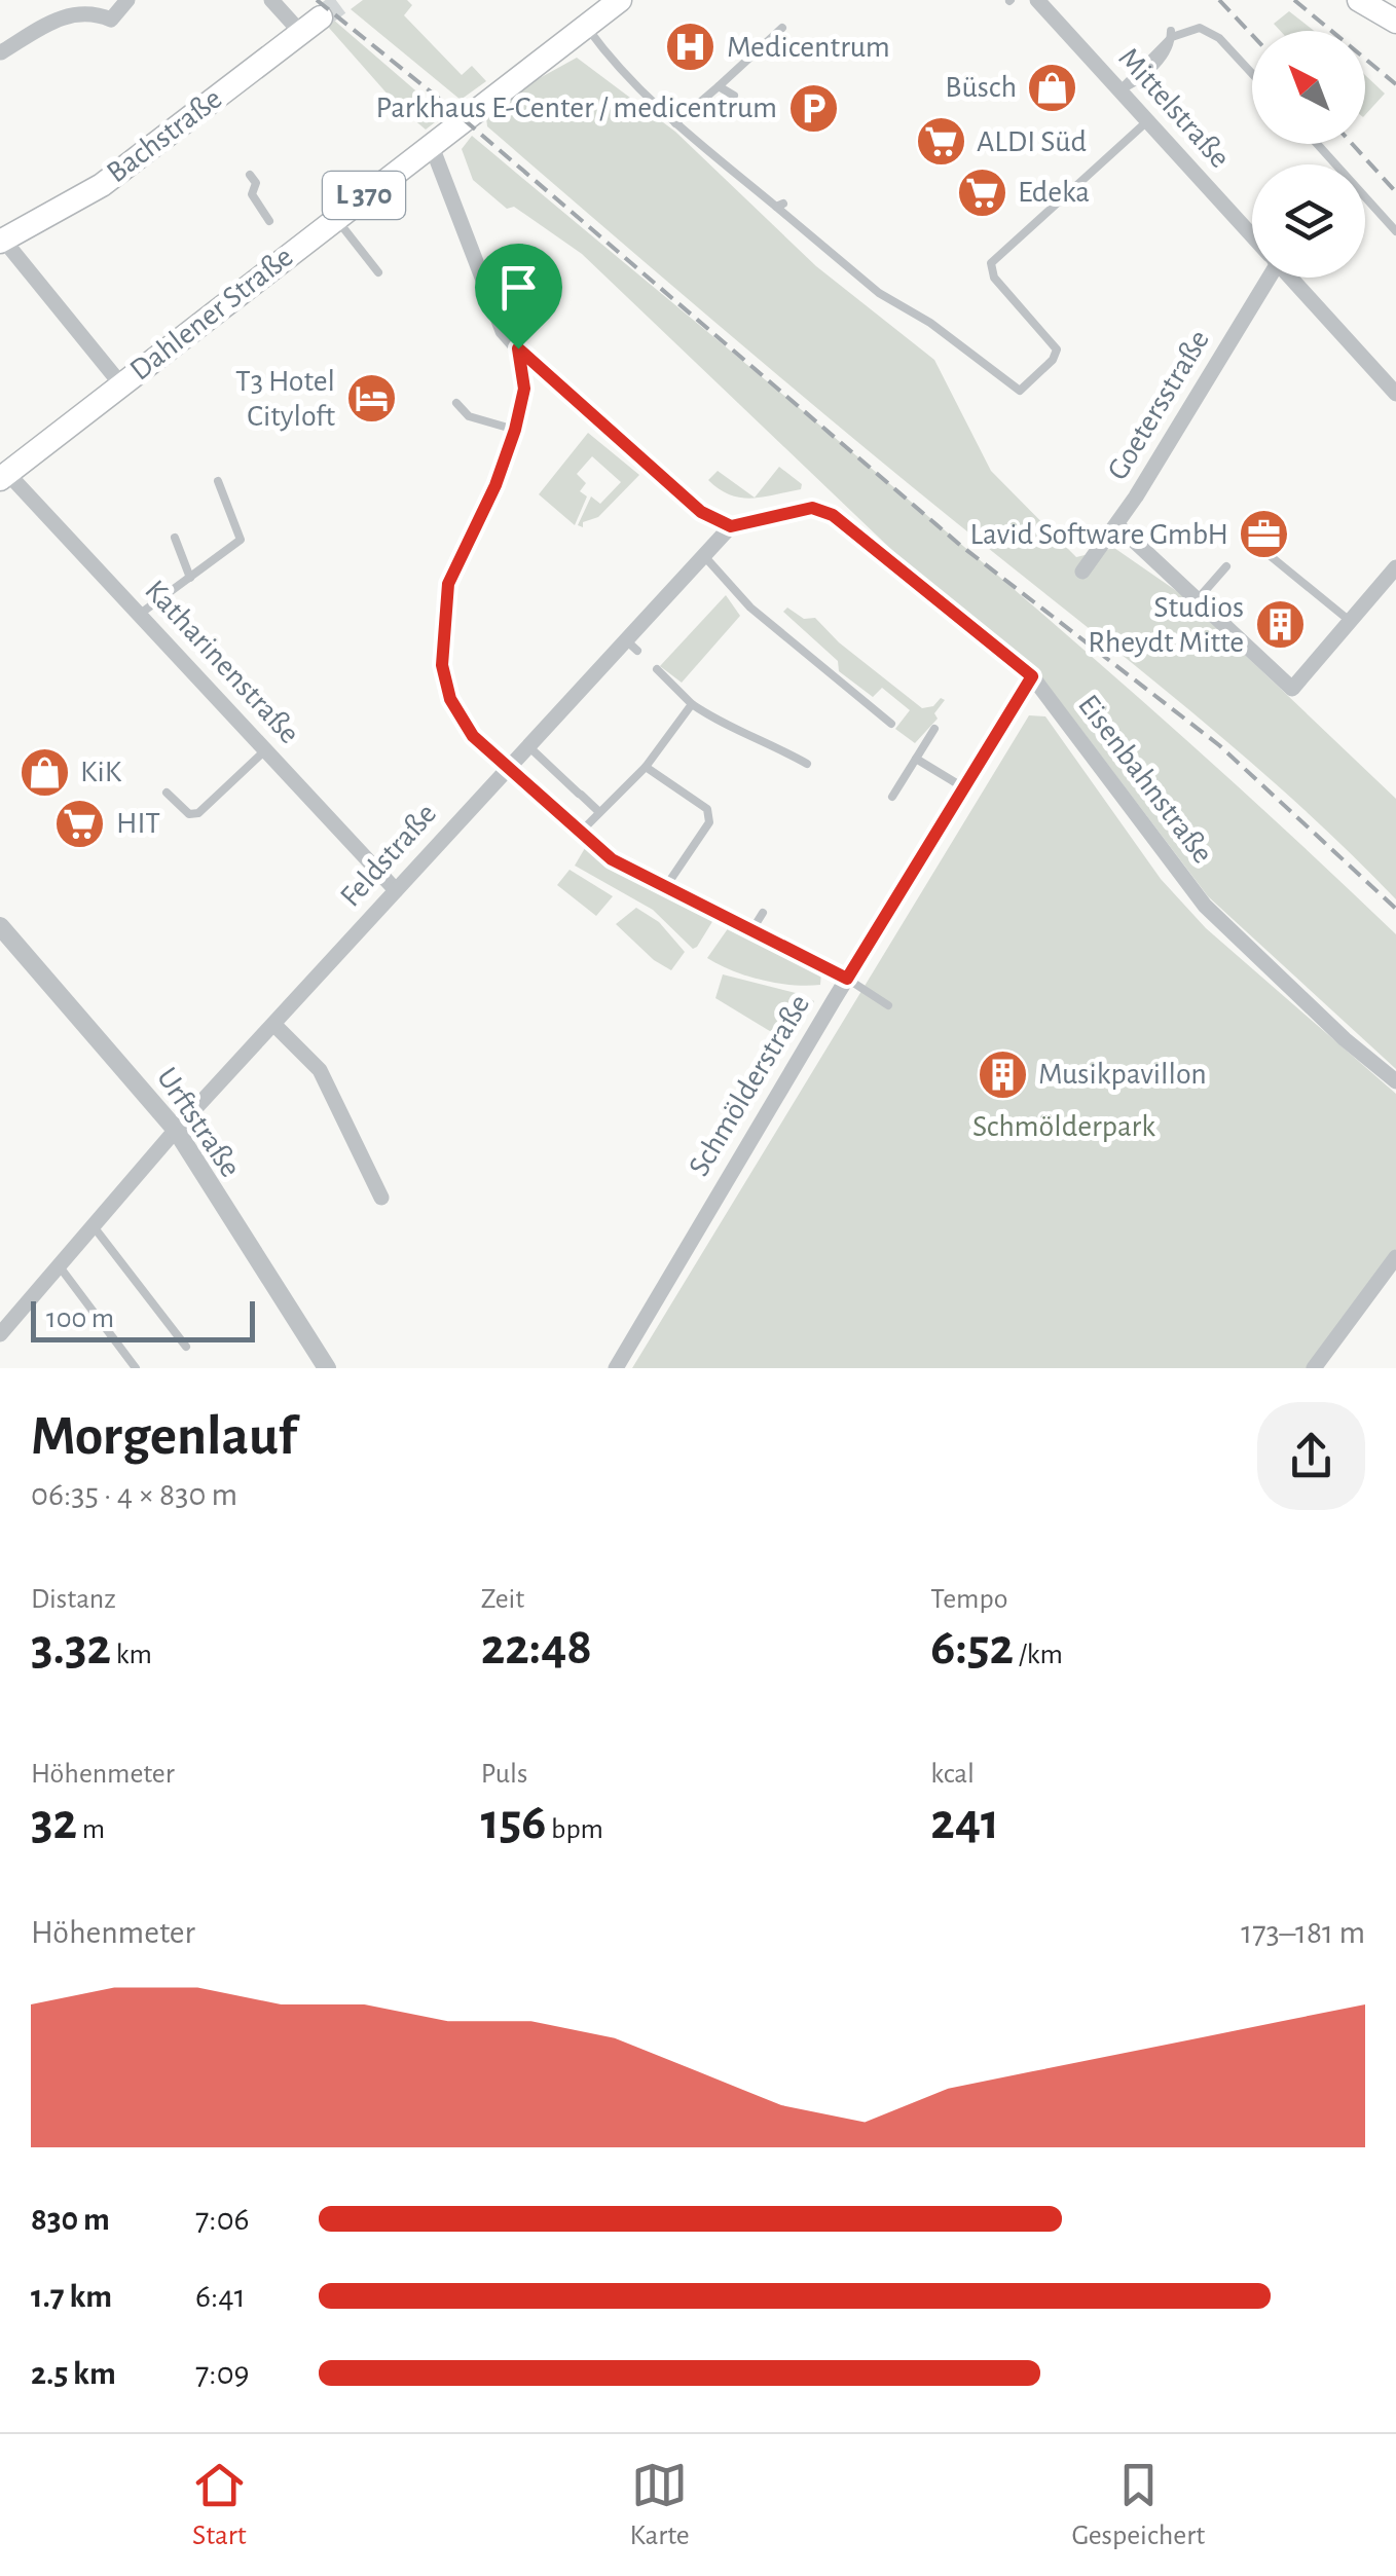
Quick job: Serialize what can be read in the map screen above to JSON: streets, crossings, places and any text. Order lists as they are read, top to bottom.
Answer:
{
  "streets": {
    "main road": ["Bachstraße", "L 370", "Dahlener Straße"],
    "street": [
      "Mittelstraße",
      "Goetersstraße",
      "Katharinenstraße",
      "Eisenbahnstraße",
      "Feldstraße",
      "Schmölderstraße",
      "Urftstraße"
    ]
  },
  "crossings": [
    ["Dahlener Straße", "Katharinenstraße"],
    ["Katharinenstraße", "Feldstraße"],
    ["Eisenbahnstraße", "Feldstraße"],
    ["Eisenbahnstraße", "Schmölderstraße"],
    ["Feldstraße", "Urftstraße"]
  ],
  "parks": ["Schmölderpark"],
  "places": {
    "hospital": ["Medicentrum"],
    "shop": ["Büsch", "KiK"],
    "parking": ["Parkhaus E-Center / medicentrum"],
    "supermarket": ["ALDI Süd", "Edeka", "HIT"],
    "hotel": ["T3 Hotel Cityloft"],
    "office": ["Lavid Software GmbH"],
    "building": ["Studios Rheydt Mitte", "Musikpavillon"]
  },
  "scale_bar": "100 m",
  "north": "top left",
  "page": {
    "scale": "100 m",
    "heading": ["Morgenlauf", "06:35 · 4 × 830 m"],
    "stats": [
      ["Distanz", "3.32 km"],
      ["Zeit", "22:48"],
      ["Tempo", "6:52 /km"],
      ["Höhenmeter", "32 m"],
      ["Puls", "156 bpm"],
      ["kcal", "241"]
    ],
    "chart": ["Höhenmeter", "173–181 m"],
    "list": [
      {
        "name": "830 m",
        "note": "7:06"
      },
      {
        "name": "1.7 km",
        "note": "6:41"
      },
      {
        "name": "2.5 km",
        "note": "7:09"
      }
    ],
    "tabs": ["Start", "Karte", "Gespeichert"]
  }
}
